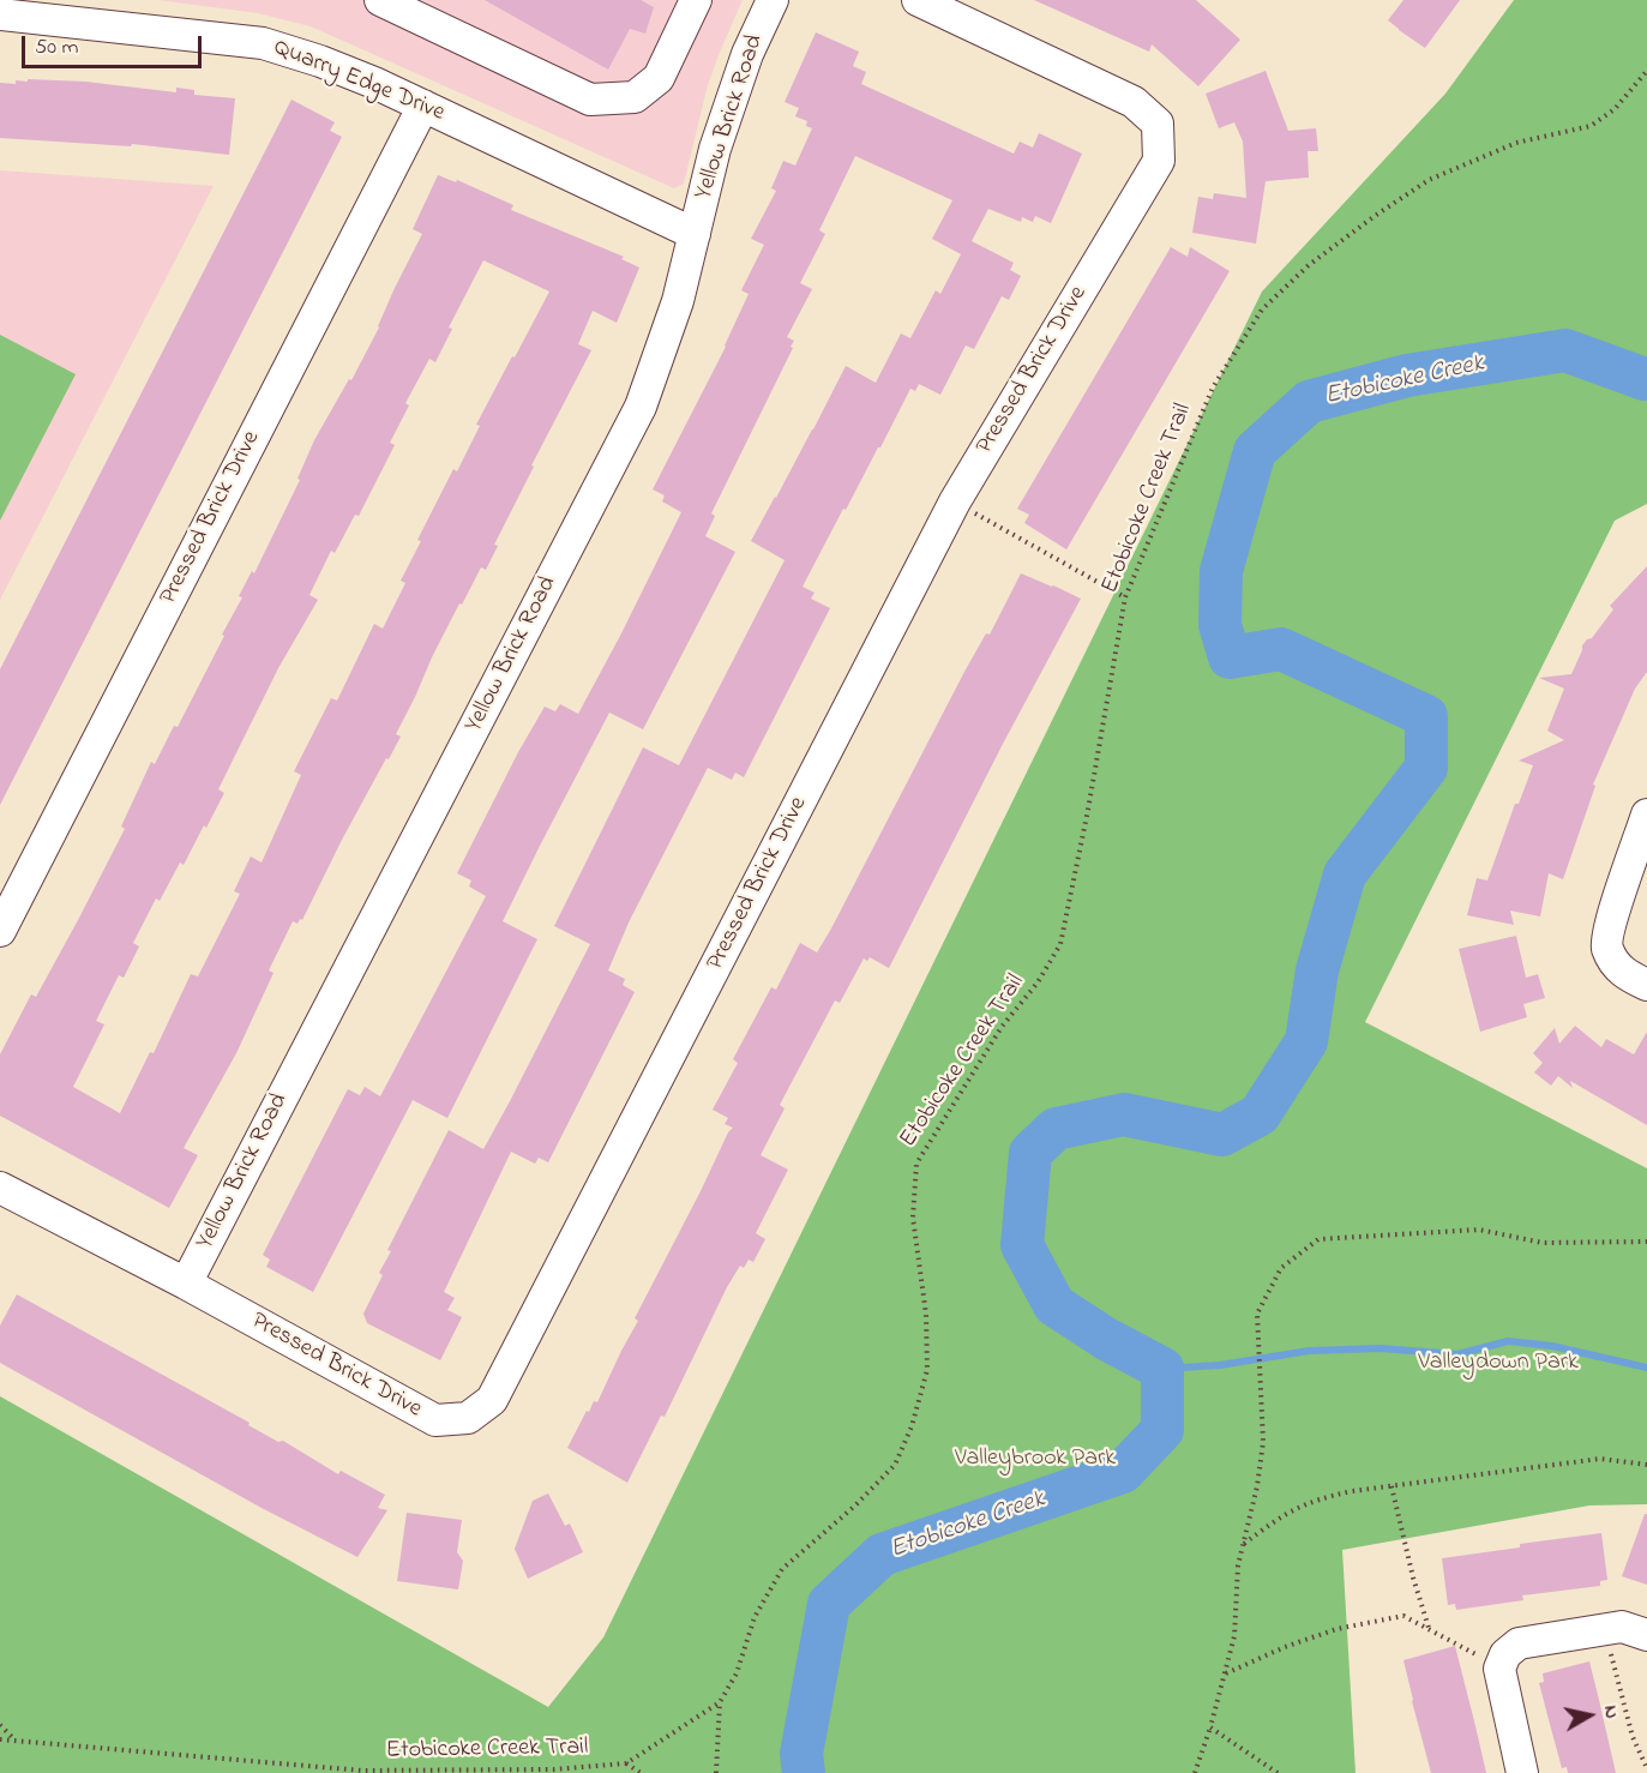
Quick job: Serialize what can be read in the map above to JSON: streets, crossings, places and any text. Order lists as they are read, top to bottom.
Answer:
{
  "streets": {
    "street": ["Quarry Edge Drive", "Yellow Brick Road", "Pressed Brick Drive"],
    "path": ["Etobicoke Creek Trail"]
  },
  "crossings": [
    ["Quarry Edge Drive", "Yellow Brick Road"],
    ["Quarry Edge Drive", "Pressed Brick Drive"],
    ["Yellow Brick Road", "Pressed Brick Drive"]
  ],
  "water": ["Etobicoke Creek"],
  "parks": ["Valleydown Park", "Valleybrook Park"],
  "scale_bar": "50 m",
  "north": "right"
}
